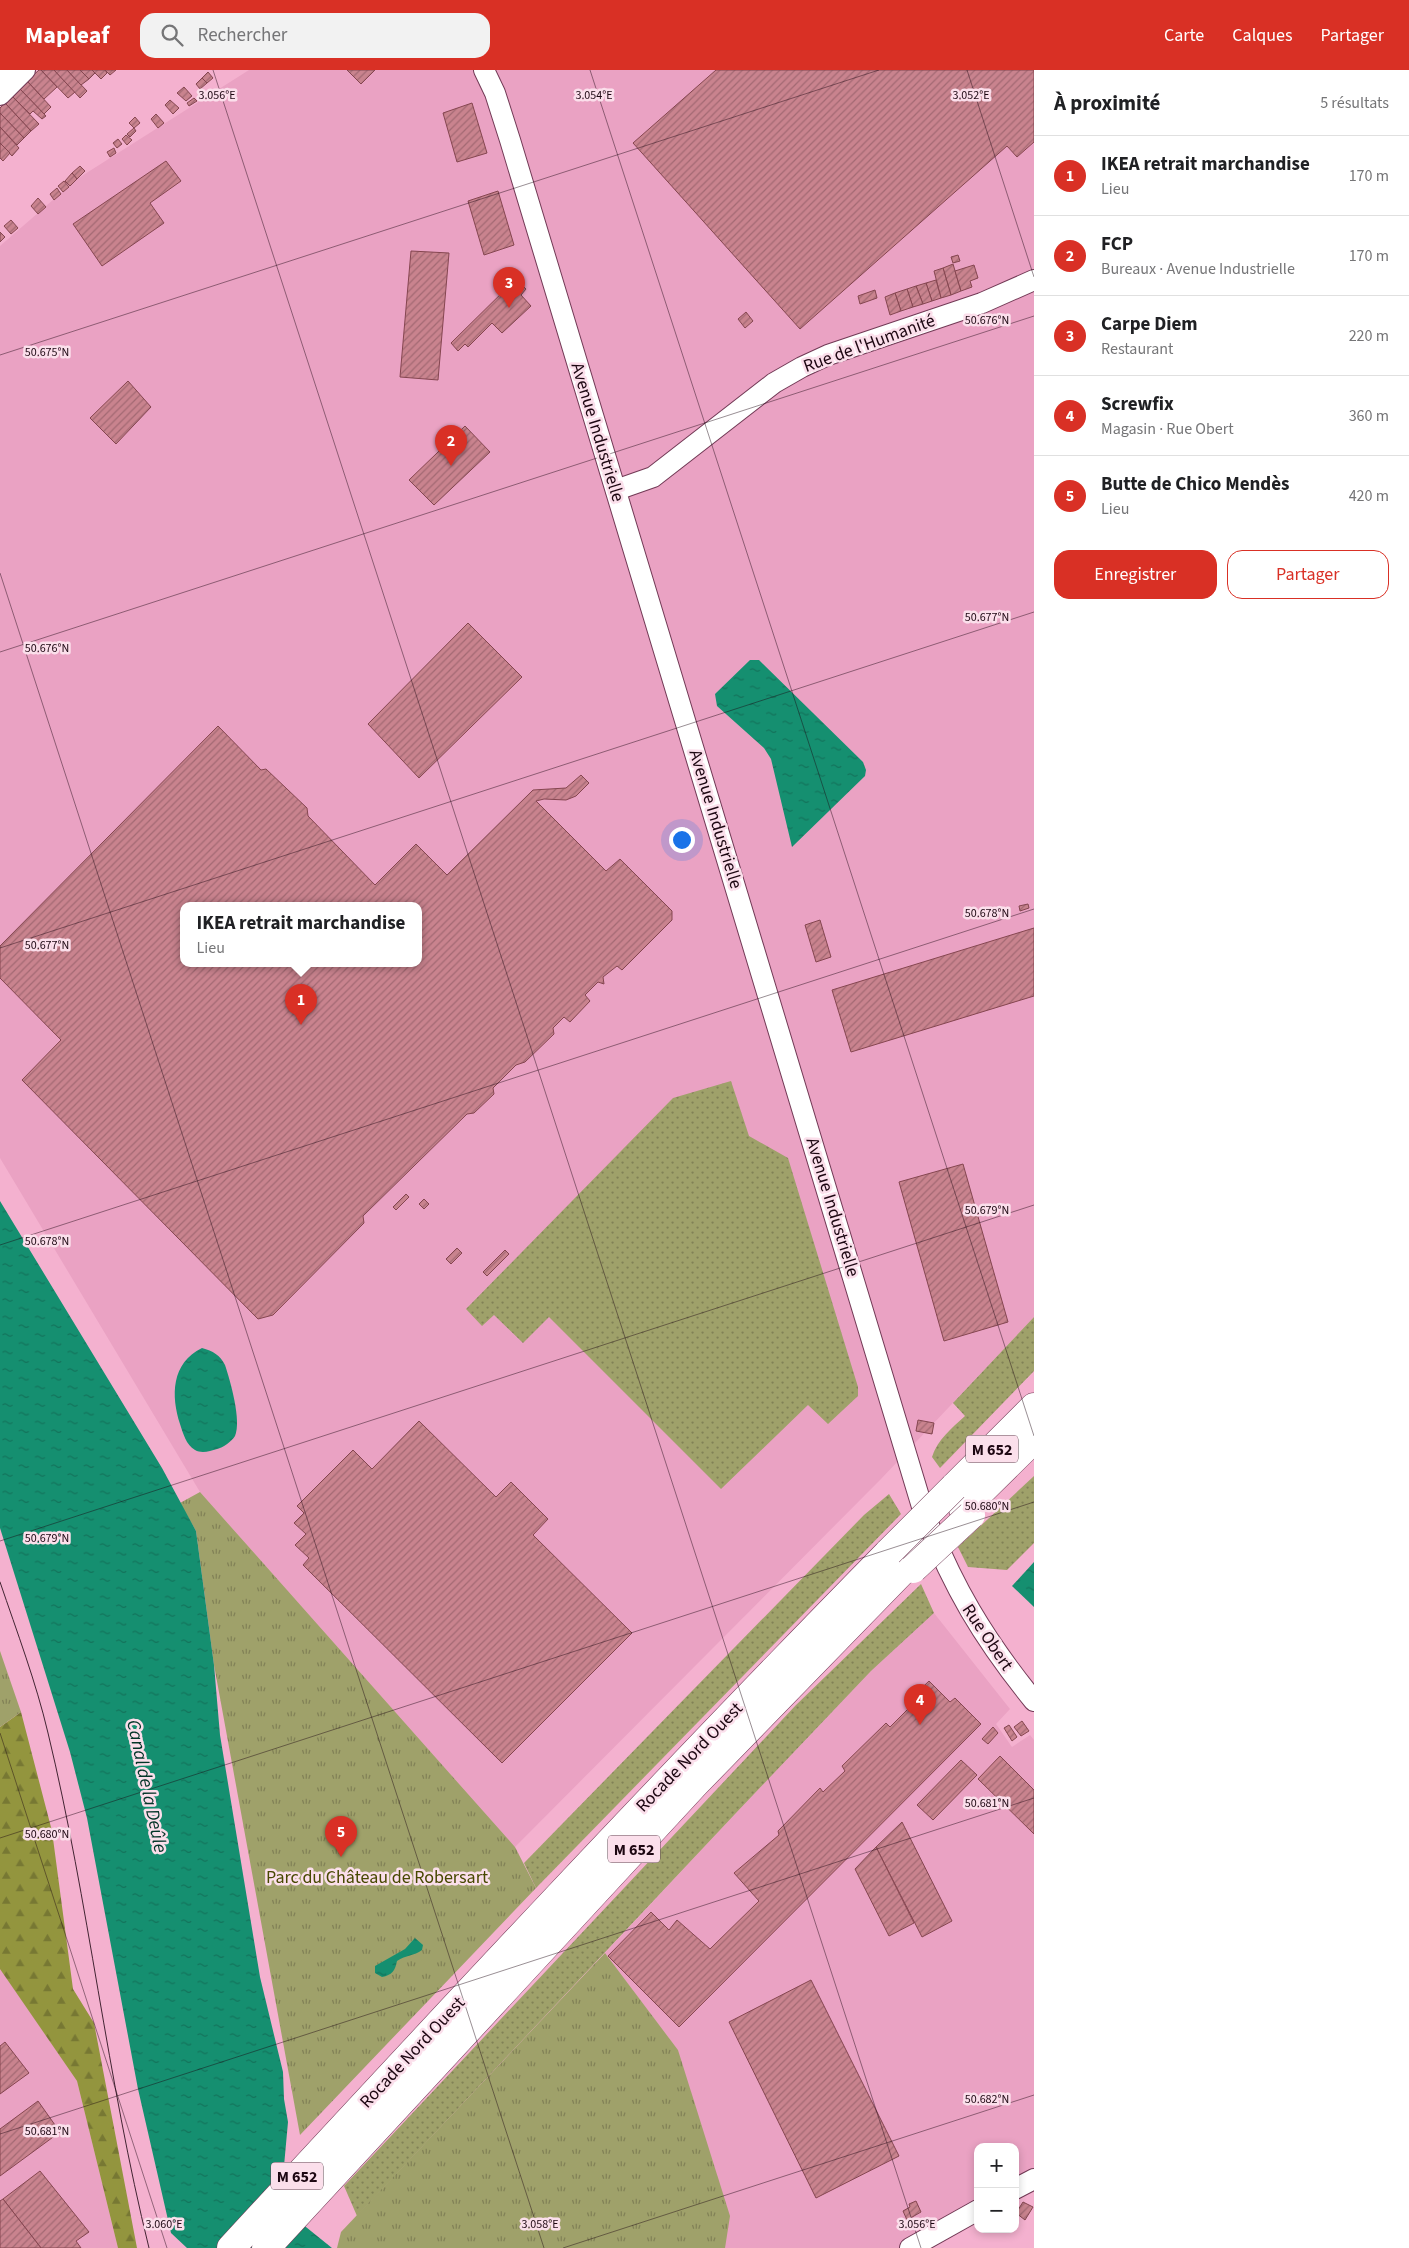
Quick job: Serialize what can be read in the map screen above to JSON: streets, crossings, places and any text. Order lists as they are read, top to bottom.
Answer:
{
  "streets": {
    "highway": ["M 652", "Rocade Nord Ouest"],
    "street": ["Rue de l'Humanité", "Avenue Industrielle", "Rue Obert"]
  },
  "crossings": [
    ["Rue de l'Humanité", "Avenue Industrielle"],
    ["Avenue Industrielle", "Rue Obert"]
  ],
  "water": ["Canal de la Deûle"],
  "parks": ["Parc du Château de Robersart"],
  "page": {
    "header": "Mapleaf",
    "search": "Rechercher",
    "nav": ["Carte", "Calques", "Partager"],
    "heading": ["À proximité", "5 résultats"],
    "list": [
      {
        "mark": "1",
        "name": "IKEA retrait marchandise",
        "note": "Lieu",
        "value": "170 m"
      },
      {
        "mark": "2",
        "name": "FCP",
        "note": "Bureaux · Avenue Industrielle",
        "value": "170 m"
      },
      {
        "mark": "3",
        "name": "Carpe Diem",
        "note": "Restaurant",
        "value": "220 m"
      },
      {
        "mark": "4",
        "name": "Screwfix",
        "note": "Magasin · Rue Obert",
        "value": "360 m"
      },
      {
        "mark": "5",
        "name": "Butte de Chico Mendès",
        "note": "Lieu",
        "value": "420 m"
      }
    ],
    "pins": [
      "3",
      "2",
      "1",
      "4",
      "5"
    ],
    "buttons": ["Enregistrer", "Partager"],
    "popup": ["IKEA retrait marchandise", "Lieu"],
    "map_buttons": ["+", "−"]
  },
  "coordinates": [
    "3.056°E",
    "3.054°E",
    "3.052°E",
    "50.676°N",
    "50.675°N",
    "50.677°N",
    "50.678°N",
    "50.679°N",
    "50.680°N",
    "50.681°N",
    "50.682°N",
    "3.060°E",
    "3.058°E"
  ]
}
